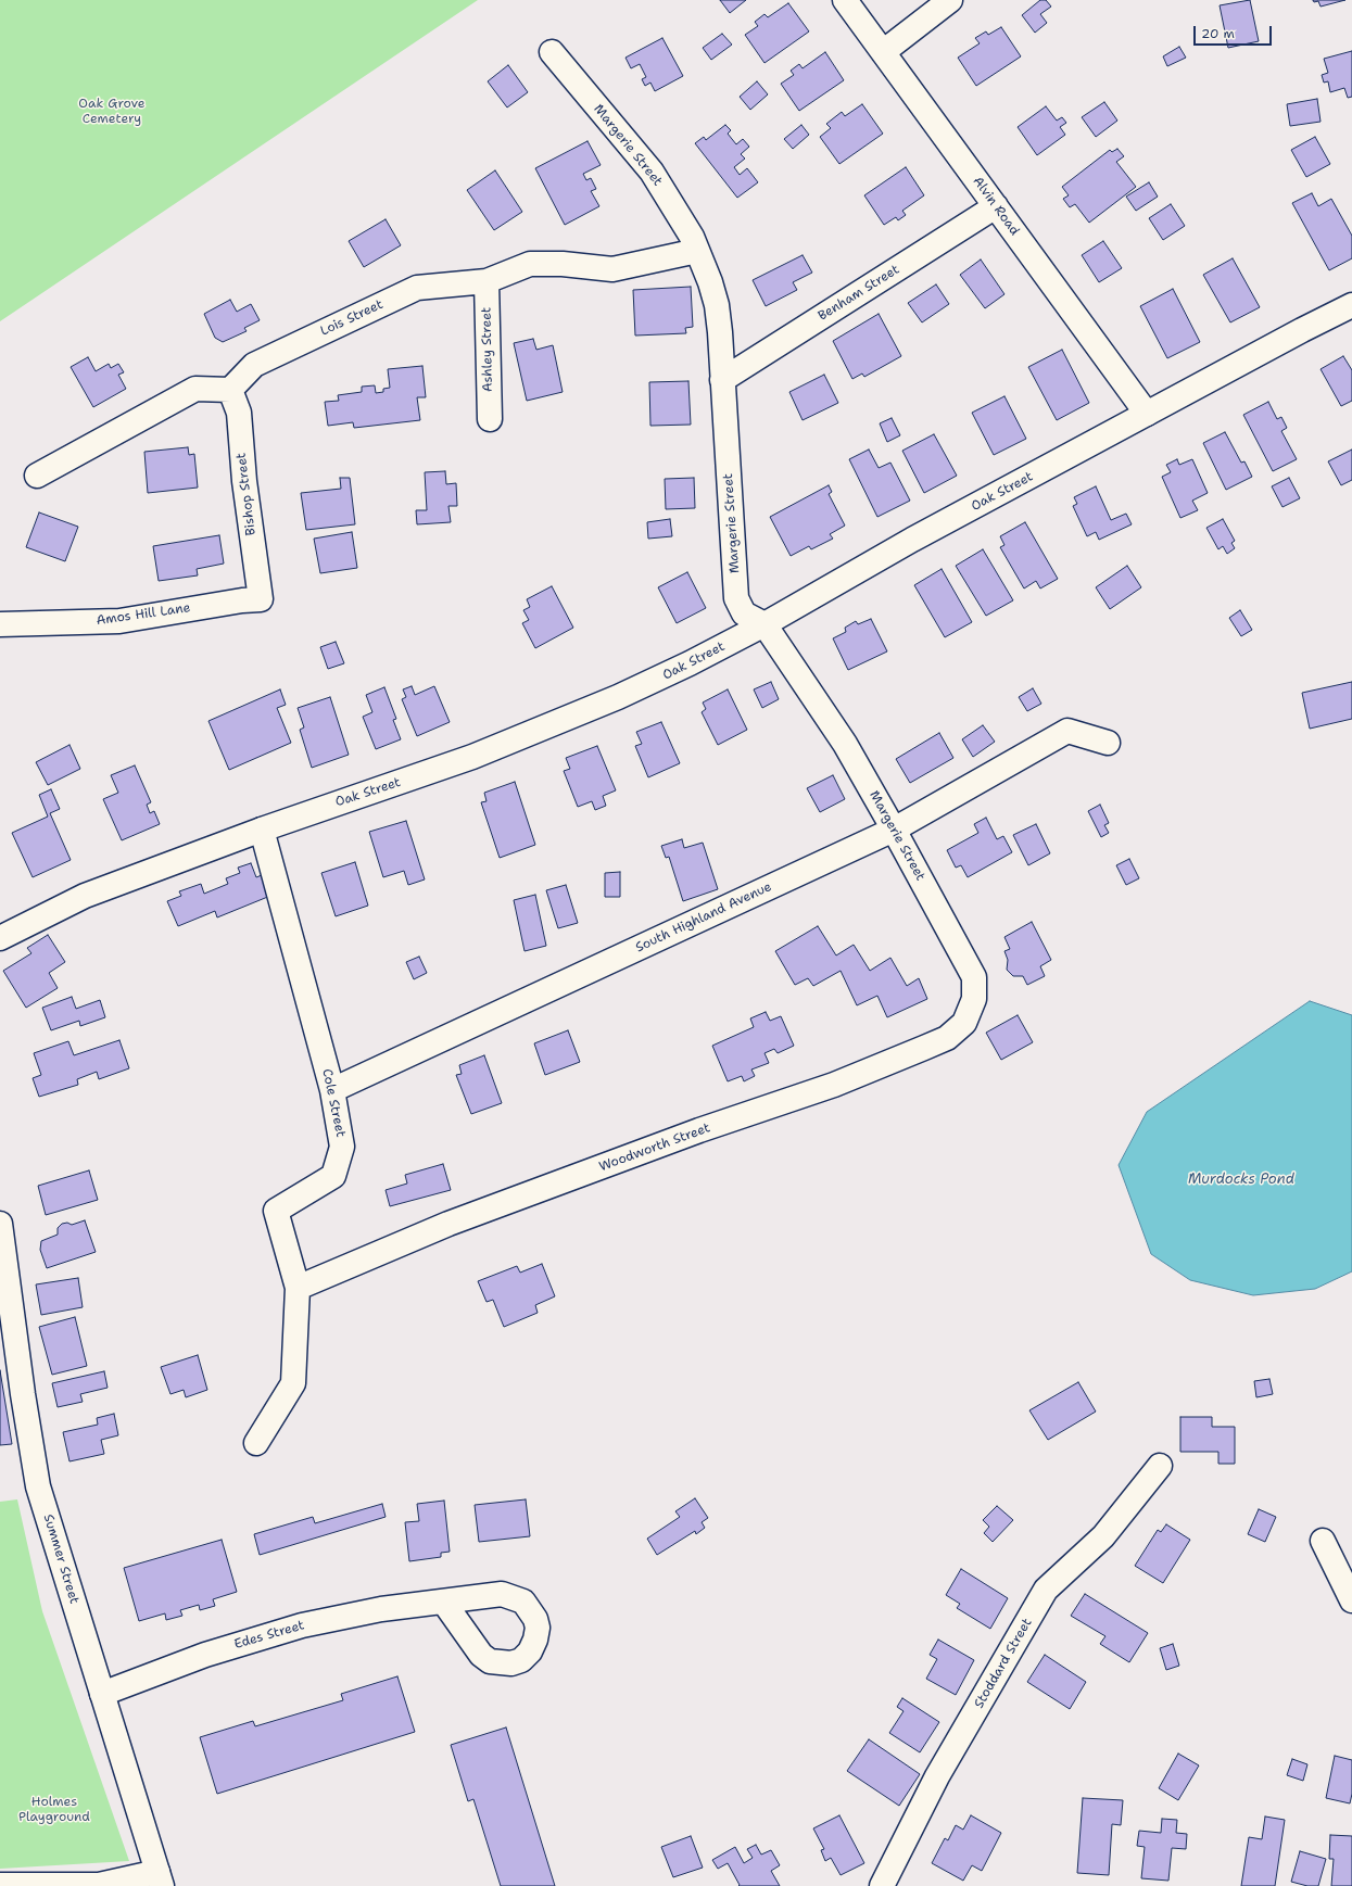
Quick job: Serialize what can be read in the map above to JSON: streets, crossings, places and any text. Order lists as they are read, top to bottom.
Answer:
{
  "streets": {
    "street": [
      "Margerie Street",
      "Alvin Road",
      "Benham Street",
      "Lois Street",
      "Ashley Street",
      "Oak Street",
      "Bishop Street",
      "Amos Hill Lane",
      "South Highland Avenue",
      "Cole Street",
      "Woodworth Street",
      "Summer Street",
      "Edes Street",
      "Stoddard Street"
    ]
  },
  "crossings": [
    ["Margerie Street", "Benham Street"],
    ["Margerie Street", "Lois Street"],
    ["Margerie Street", "Oak Street"],
    ["Margerie Street", "South Highland Avenue"],
    ["Margerie Street", "Woodworth Street"],
    ["Alvin Road", "Benham Street"],
    ["Alvin Road", "Oak Street"],
    ["Lois Street", "Ashley Street"],
    ["Lois Street", "Bishop Street"],
    ["Oak Street", "Cole Street"],
    ["Bishop Street", "Amos Hill Lane"],
    ["South Highland Avenue", "Cole Street"],
    ["Cole Street", "Woodworth Street"],
    ["Summer Street", "Edes Street"]
  ],
  "water": ["Murdocks Pond"],
  "parks": ["Oak Grove Cemetery", "Holmes Playground"],
  "scale_bar": "20 m"
}
